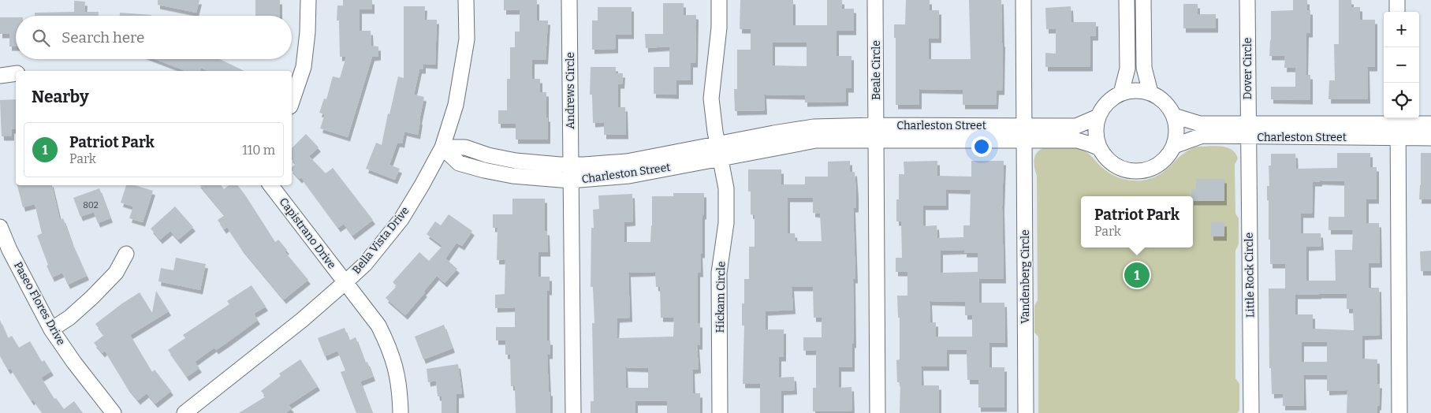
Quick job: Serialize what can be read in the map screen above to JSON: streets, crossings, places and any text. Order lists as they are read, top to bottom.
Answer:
{
  "streets": {
    "street": [
      "Dover Circle",
      "Beale Circle",
      "Andrews Circle",
      "Charleston Street",
      "Capistrano Drive",
      "Bella Vista Drive",
      "Little Rock Circle",
      "Vandenberg Circle",
      "Hickam Circle",
      "Paseo Flores Drive"
    ]
  },
  "crossings": [
    ["Dover Circle", "Charleston Street"],
    ["Dover Circle", "Little Rock Circle"],
    ["Beale Circle", "Charleston Street"],
    ["Andrews Circle", "Charleston Street"],
    ["Charleston Street", "Bella Vista Drive"],
    ["Charleston Street", "Little Rock Circle"],
    ["Charleston Street", "Vandenberg Circle"],
    ["Charleston Street", "Hickam Circle"],
    ["Capistrano Drive", "Bella Vista Drive"]
  ],
  "house_numbers": ["802"],
  "page": {
    "map_buttons": ["+", "−"],
    "search": "Search here",
    "heading": "Nearby",
    "list": [
      {
        "mark": "1",
        "name": "Patriot Park",
        "note": "Park",
        "value": "110 m"
      }
    ],
    "popup": ["Patriot Park", "Park"],
    "pins": "1"
  }
}
